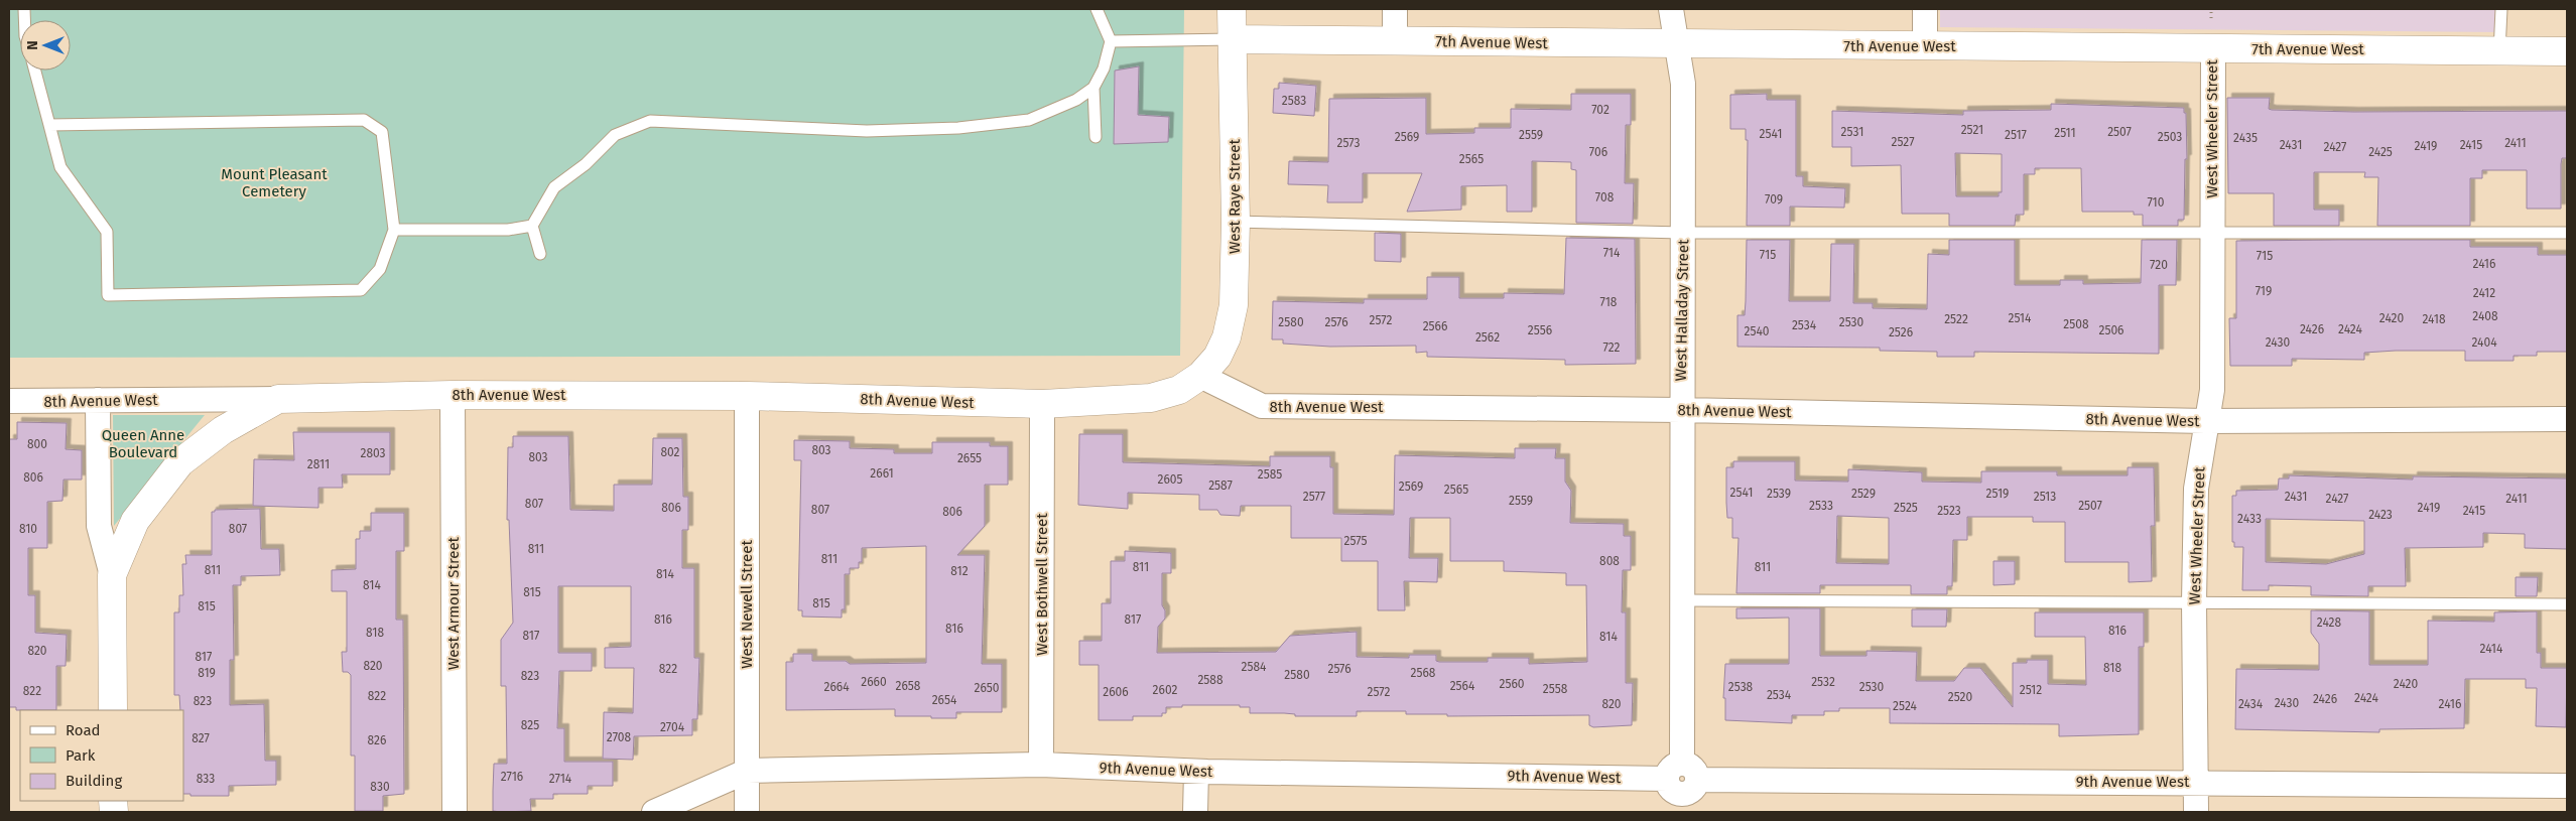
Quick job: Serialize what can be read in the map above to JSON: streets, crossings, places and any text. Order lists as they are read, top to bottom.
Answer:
{
  "streets": {
    "street": [
      "7th Avenue West",
      "West Wheeler Street",
      "West Raye Street",
      "West Halladay Street",
      "8th Avenue West",
      "West Bothwell Street",
      "West Armour Street",
      "West Newell Street",
      "9th Avenue West"
    ]
  },
  "crossings": [
    ["7th Avenue West", "West Wheeler Street"],
    ["7th Avenue West", "West Raye Street"],
    ["7th Avenue West", "West Halladay Street"],
    ["West Wheeler Street", "8th Avenue West"],
    ["West Wheeler Street", "9th Avenue West"],
    ["West Raye Street", "8th Avenue West"],
    ["West Halladay Street", "8th Avenue West"],
    ["West Halladay Street", "9th Avenue West"],
    ["8th Avenue West", "West Bothwell Street"],
    ["8th Avenue West", "West Armour Street"],
    ["8th Avenue West", "West Newell Street"],
    ["West Bothwell Street", "9th Avenue West"],
    ["West Newell Street", "9th Avenue West"]
  ],
  "parks": ["Mount Pleasant Cemetery", "Queen Anne Boulevard"],
  "house_numbers": [
    "2583",
    "702",
    "2521",
    "2531",
    "2507",
    "2511",
    "2541",
    "2559",
    "2517",
    "2569",
    "2503",
    "2435",
    "2527",
    "2573",
    "2411",
    "2431",
    "2415",
    "2419",
    "2427",
    "706",
    "2425",
    "2565",
    "708",
    "709",
    "710",
    "714",
    "715",
    "715",
    "2416",
    "720",
    "719",
    "2412",
    "718",
    "2408",
    "2514",
    "2420",
    "2522",
    "2418",
    "2572",
    "2580",
    "2576",
    "2530",
    "2508",
    "2534",
    "2566",
    "2426",
    "2424",
    "2556",
    "2506",
    "2540",
    "2526",
    "2562",
    "2430",
    "2404",
    "722",
    "800",
    "803",
    "802",
    "2803",
    "803",
    "2655",
    "2811",
    "2661",
    "2585",
    "806",
    "2605",
    "2587",
    "2569",
    "2565",
    "2541",
    "2539",
    "2529",
    "2519",
    "2577",
    "2513",
    "2431",
    "2427",
    "2411",
    "2559",
    "807",
    "2533",
    "2507",
    "806",
    "2525",
    "2419",
    "807",
    "2523",
    "2415",
    "806",
    "2423",
    "2433",
    "810",
    "807",
    "2575",
    "811",
    "811",
    "808",
    "811",
    "811",
    "811",
    "812",
    "814",
    "814",
    "815",
    "815",
    "815",
    "816",
    "817",
    "2428",
    "816",
    "816",
    "818",
    "817",
    "814",
    "2414",
    "820",
    "817",
    "820",
    "2584",
    "818",
    "822",
    "2576",
    "819",
    "2568",
    "2580",
    "823",
    "2588",
    "2660",
    "2532",
    "2560",
    "2420",
    "2658",
    "2564",
    "2664",
    "2538",
    "2530",
    "2650",
    "2558",
    "2602",
    "2512",
    "822",
    "2606",
    "2572",
    "2534",
    "822",
    "2520",
    "2424",
    "2426",
    "2654",
    "823",
    "2430",
    "820",
    "2434",
    "2416",
    "2524",
    "825",
    "2704",
    "2708",
    "827",
    "826",
    "2716",
    "833",
    "2714",
    "830"
  ],
  "legend": ["Road", "Park", "Building"],
  "north": "left"
}
